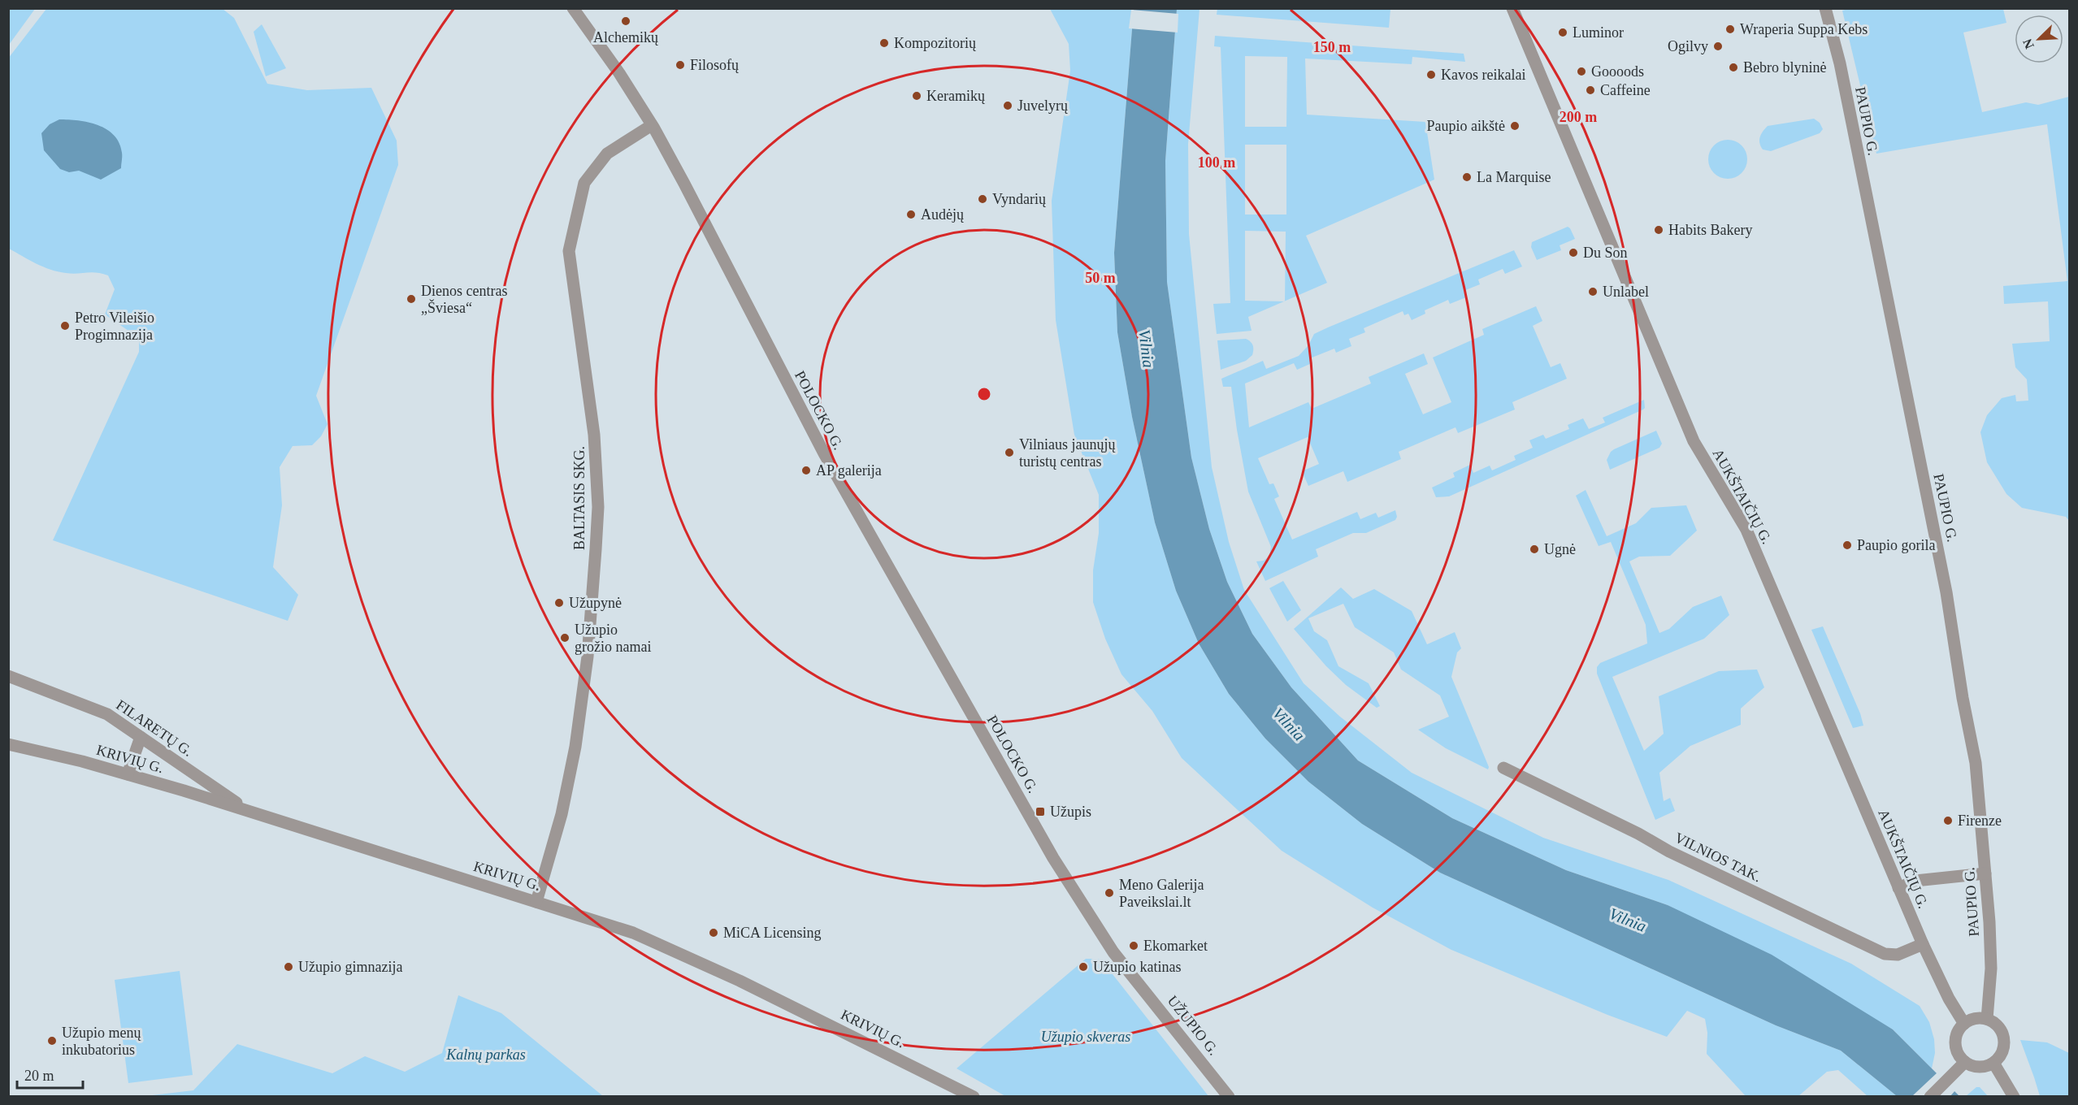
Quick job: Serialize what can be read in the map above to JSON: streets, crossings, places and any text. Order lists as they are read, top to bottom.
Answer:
{
  "streets": {
    "street": [
      "PAUPIO G.",
      "POLOCKO G.",
      "AUKŠTAIČIŲ G.",
      "BALTASIS SKG.",
      "FILARETŲ G.",
      "KRIVIŲ G.",
      "VILNIOS TAK.",
      "UŽUPIO G."
    ]
  },
  "crossings": [
    ["PAUPIO G.", "AUKŠTAIČIŲ G."],
    ["POLOCKO G.", "BALTASIS SKG."],
    ["POLOCKO G.", "UŽUPIO G."],
    ["AUKŠTAIČIŲ G.", "VILNIOS TAK."],
    ["BALTASIS SKG.", "KRIVIŲ G."],
    ["FILARETŲ G.", "KRIVIŲ G."]
  ],
  "water": ["Vilnia"],
  "parks": ["Užupio skveras", "Kalnų parkas"],
  "places": {
    "other": [
      "Alchemikų",
      "Wraperia Suppa Kebs",
      "Luminor",
      "Kompozitorių",
      "Ogilvy",
      "Filosofų",
      "Bebro blyninė",
      "Goooods",
      "Kavos reikalai",
      "Caffeine",
      "Keramikų",
      "Juvelyrų",
      "Paupio aikštė",
      "La Marquise",
      "Vyndarių",
      "Audėjų",
      "Habits Bakery",
      "Du Son",
      "Unlabel",
      "Dienos centras „Šviesa“",
      "Petro Vileišio Progimnazija",
      "Vilniaus jaunųjų turistų centras",
      "AP galerija",
      "Paupio gorila",
      "Ugnė",
      "Užupynė",
      "Užupio grožio namai",
      "Firenze",
      "Meno Galerija Paveikslai.lt",
      "MiCA Licensing",
      "Ekomarket",
      "Užupio gimnazija",
      "Užupio katinas",
      "Užupio menų inkubatorius"
    ],
    "transit": ["Užupis"]
  },
  "scale_bar": "20 m",
  "north": "bottom left",
  "rings": [
    "150 m",
    "200 m",
    "100 m",
    "50 m"
  ]
}
